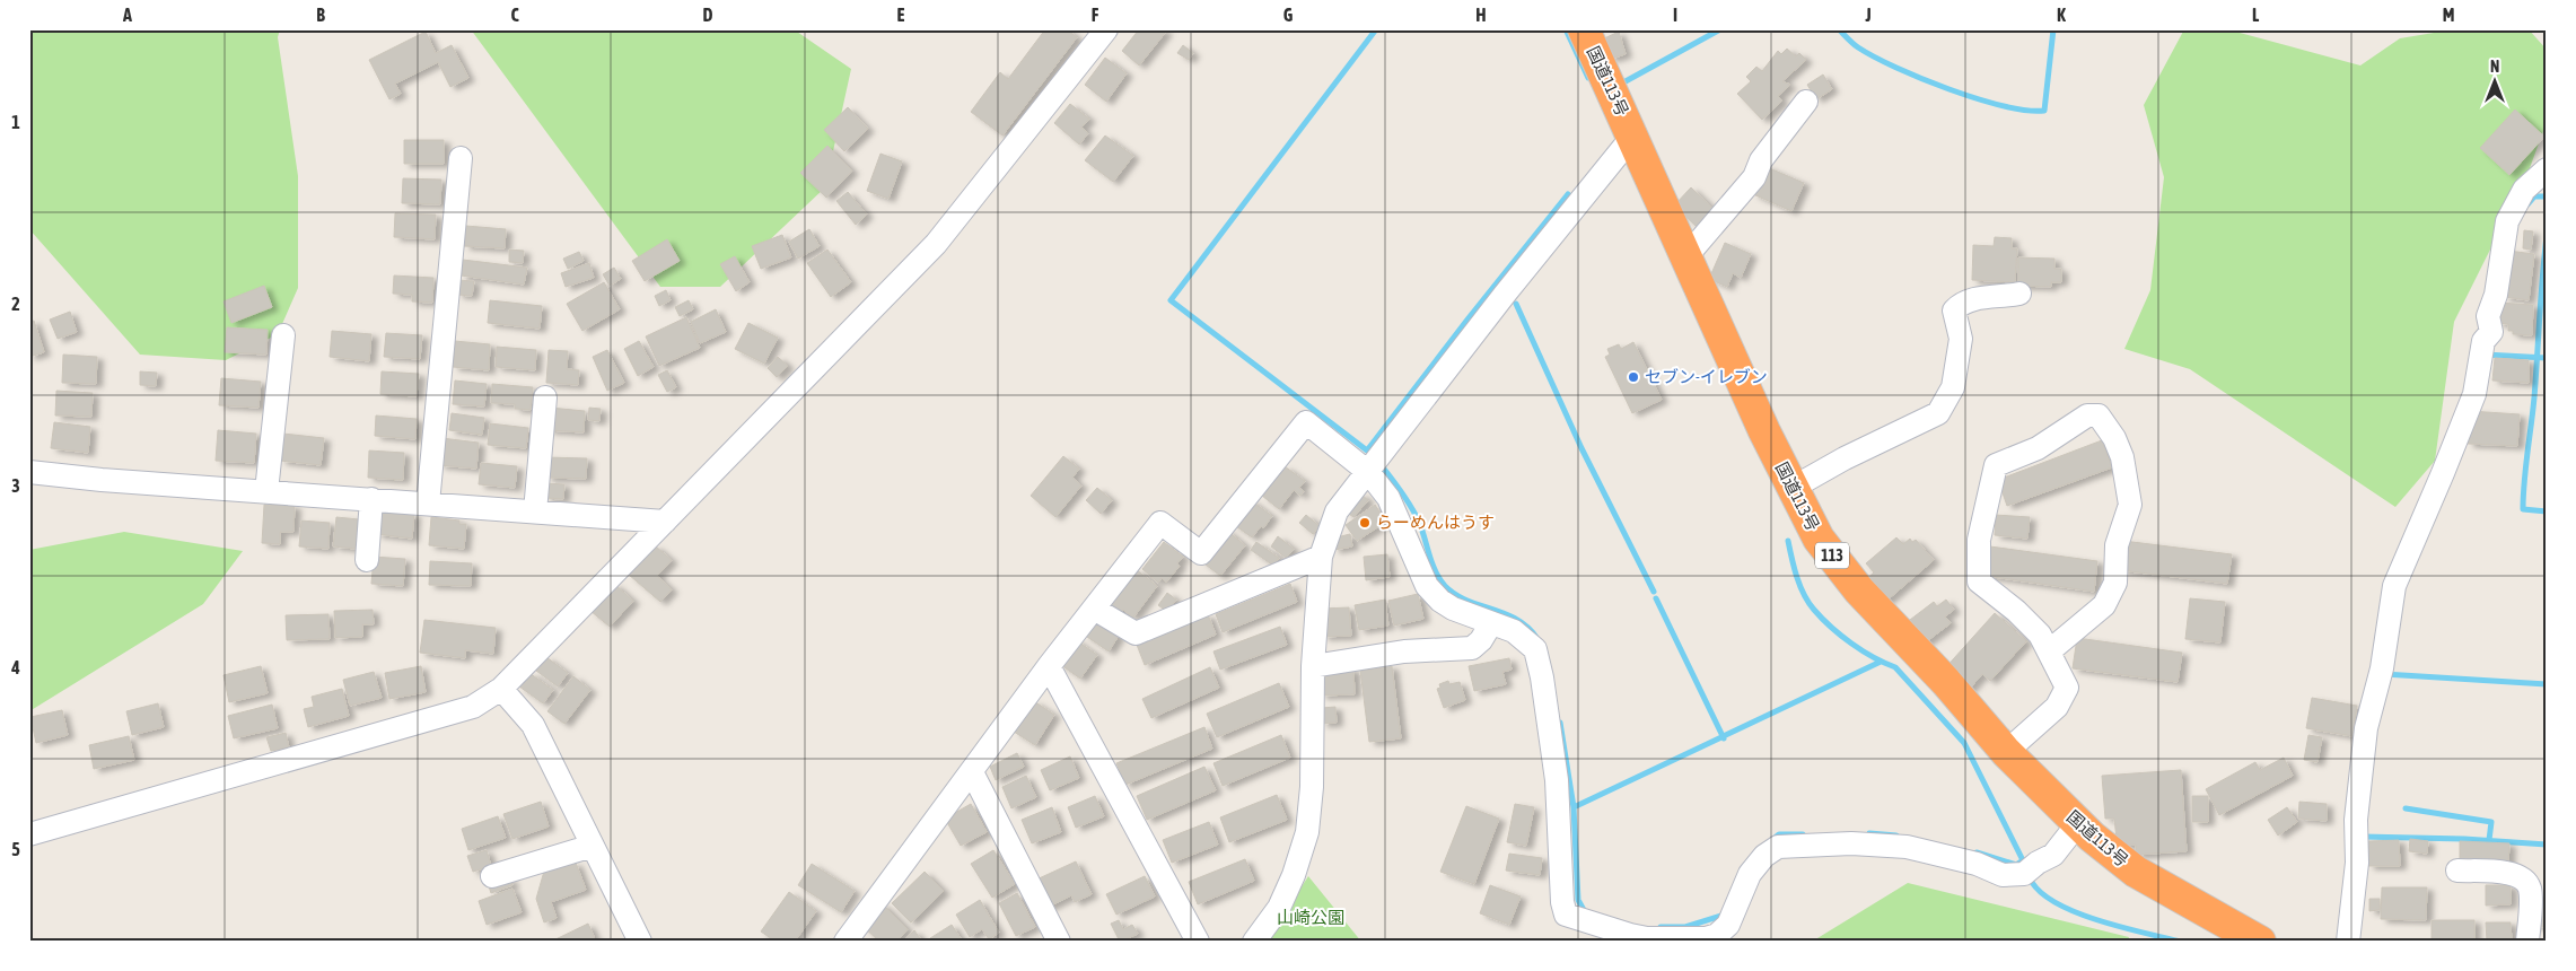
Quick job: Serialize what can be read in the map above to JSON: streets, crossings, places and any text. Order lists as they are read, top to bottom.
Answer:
{
  "streets": {
    "highway": ["国道113号", "113"]
  },
  "parks": ["山崎公園"],
  "places": ["セブン-イレブン", "らーめんはうす"],
  "north": "top",
  "grid": {
    "columns": [
      "A",
      "B",
      "C",
      "D",
      "E",
      "F",
      "G",
      "H",
      "I",
      "J",
      "K",
      "L",
      "M"
    ],
    "rows": [
      "1",
      "2",
      "3",
      "4",
      "5"
    ]
  }
}
